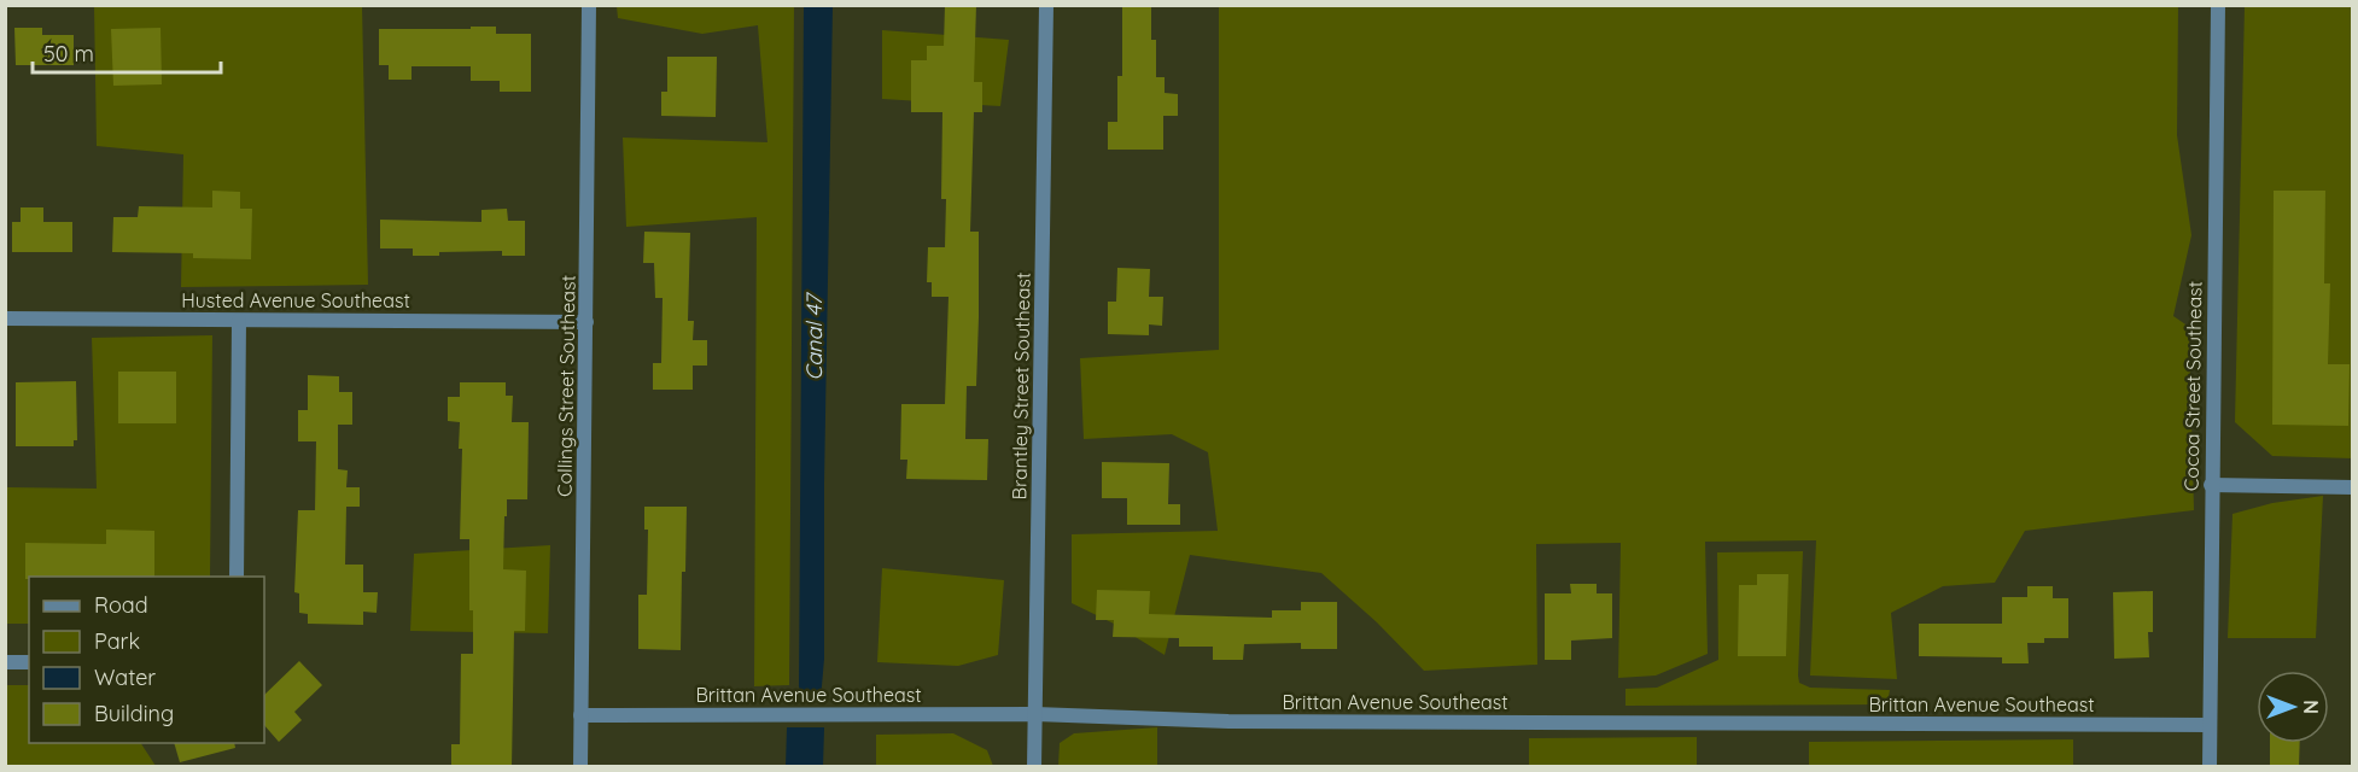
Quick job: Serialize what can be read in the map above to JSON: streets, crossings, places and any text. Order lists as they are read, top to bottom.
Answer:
{
  "streets": {
    "street": [
      "Husted Avenue Southeast",
      "Collings Street Southeast",
      "Brantley Street Southeast",
      "Cocoa Street Southeast",
      "Brittan Avenue Southeast"
    ]
  },
  "crossings": [
    ["Husted Avenue Southeast", "Collings Street Southeast"],
    ["Collings Street Southeast", "Brittan Avenue Southeast"],
    ["Brantley Street Southeast", "Brittan Avenue Southeast"],
    ["Cocoa Street Southeast", "Brittan Avenue Southeast"]
  ],
  "water": ["Canal 47"],
  "legend": [
    "Road",
    "Park",
    "Water",
    "Building"
  ],
  "scale_bar": "50 m",
  "north": "right"
}
